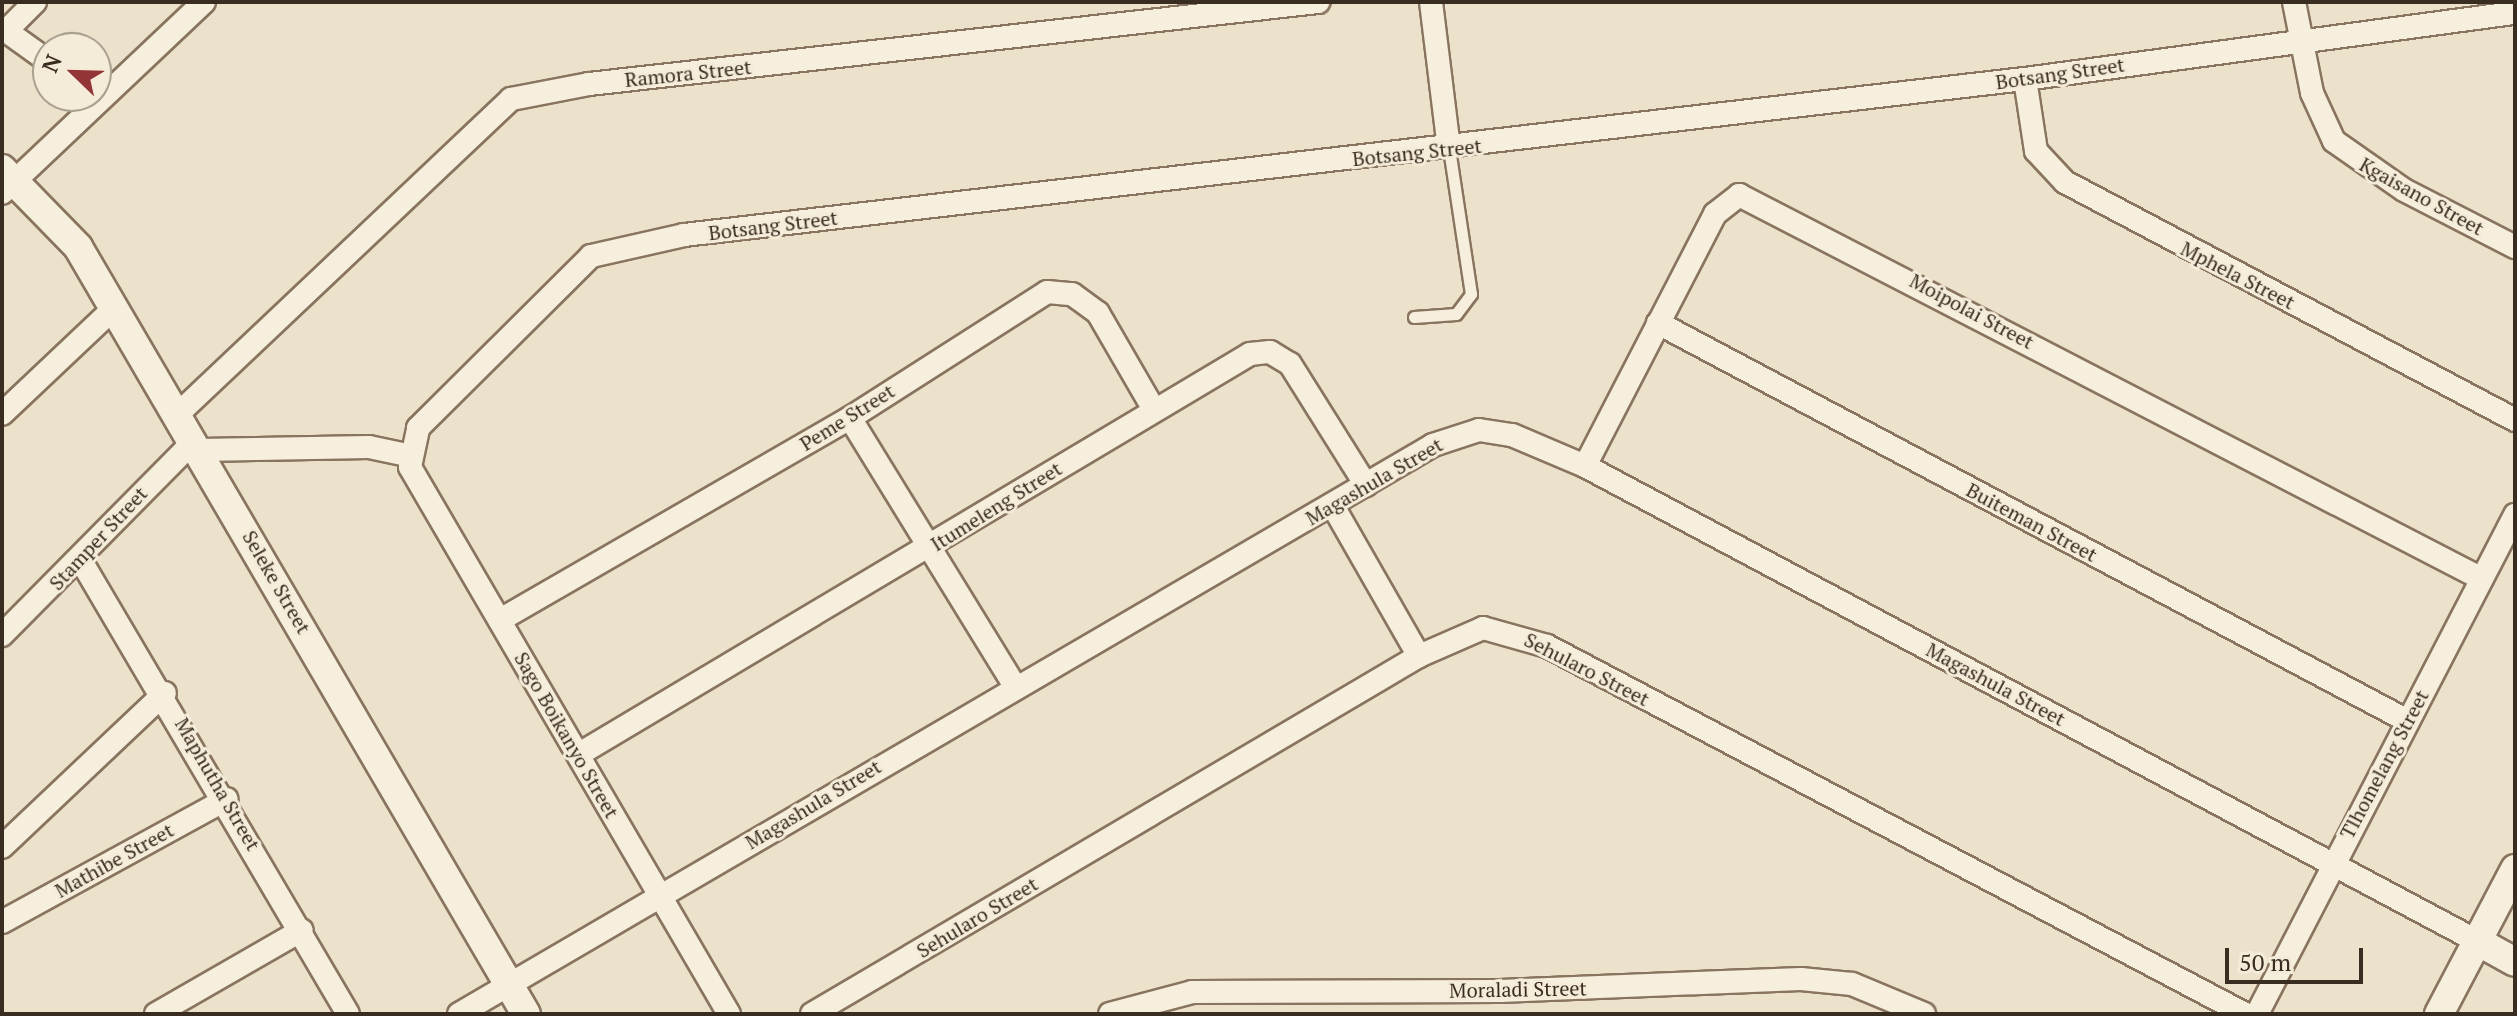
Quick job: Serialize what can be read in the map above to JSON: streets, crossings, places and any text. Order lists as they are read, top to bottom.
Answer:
{
  "streets": {
    "street": [
      "Ramora Street",
      "Botsang Street",
      "Kgaisano Street",
      "Mphela Street",
      "Moipolai Street",
      "Peme Street",
      "Magashula Street",
      "Itumeleng Street",
      "Buiteman Street",
      "Stamper Street",
      "Seleke Street",
      "Sehularo Street",
      "Sago Boikanyo Street",
      "Tlhomelang Street",
      "Maphutha Street",
      "Mathibe Street",
      "Moraladi Street"
    ]
  },
  "crossings": [
    ["Ramora Street", "Seleke Street"],
    ["Botsang Street", "Kgaisano Street"],
    ["Botsang Street", "Mphela Street"],
    ["Botsang Street", "Sago Boikanyo Street"],
    ["Moipolai Street", "Magashula Street"],
    ["Moipolai Street", "Buiteman Street"],
    ["Moipolai Street", "Tlhomelang Street"],
    ["Peme Street", "Itumeleng Street"],
    ["Peme Street", "Sago Boikanyo Street"],
    ["Magashula Street", "Itumeleng Street"],
    ["Magashula Street", "Seleke Street"],
    ["Magashula Street", "Sago Boikanyo Street"],
    ["Magashula Street", "Tlhomelang Street"],
    ["Itumeleng Street", "Sago Boikanyo Street"],
    ["Buiteman Street", "Tlhomelang Street"],
    ["Stamper Street", "Seleke Street"],
    ["Stamper Street", "Maphutha Street"],
    ["Maphutha Street", "Mathibe Street"]
  ],
  "scale_bar": "50 m",
  "north": "top left"
}
